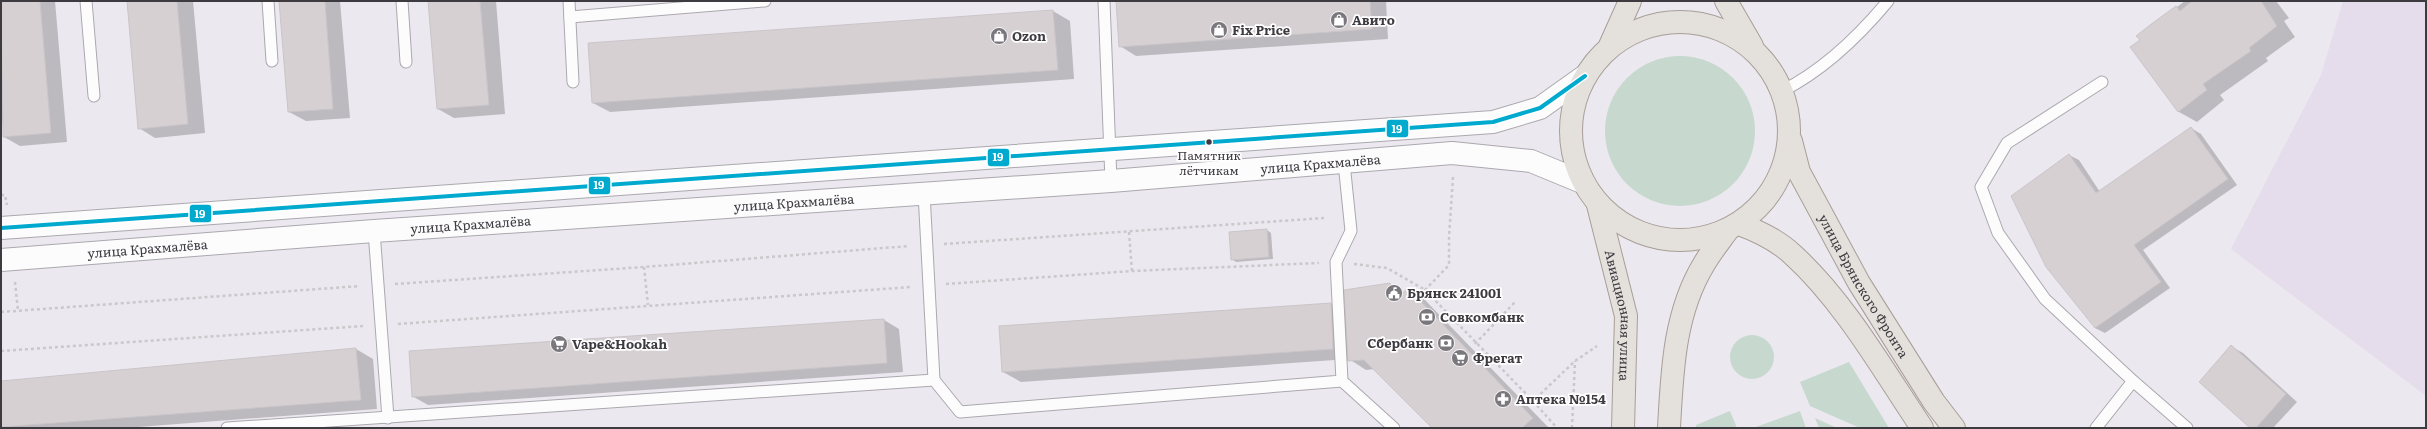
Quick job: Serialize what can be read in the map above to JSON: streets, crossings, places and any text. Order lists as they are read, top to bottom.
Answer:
{
  "streets": {
    "main road": ["улица Крахмалёва", "улица Брянского Фронта", "Авиационная улица"]
  },
  "places": {
    "shop": ["Авито", "Fix Price", "Ozon"],
    "other": ["Памятник лётчикам"],
    "public building": ["Брянск 241001"],
    "bank": ["Совкомбанк", "Сбербанк"],
    "supermarket": ["Vape&Hookah", "Фрегат"],
    "pharmacy": ["Аптека №154"]
  },
  "lines": ["transit line 19"]
}
